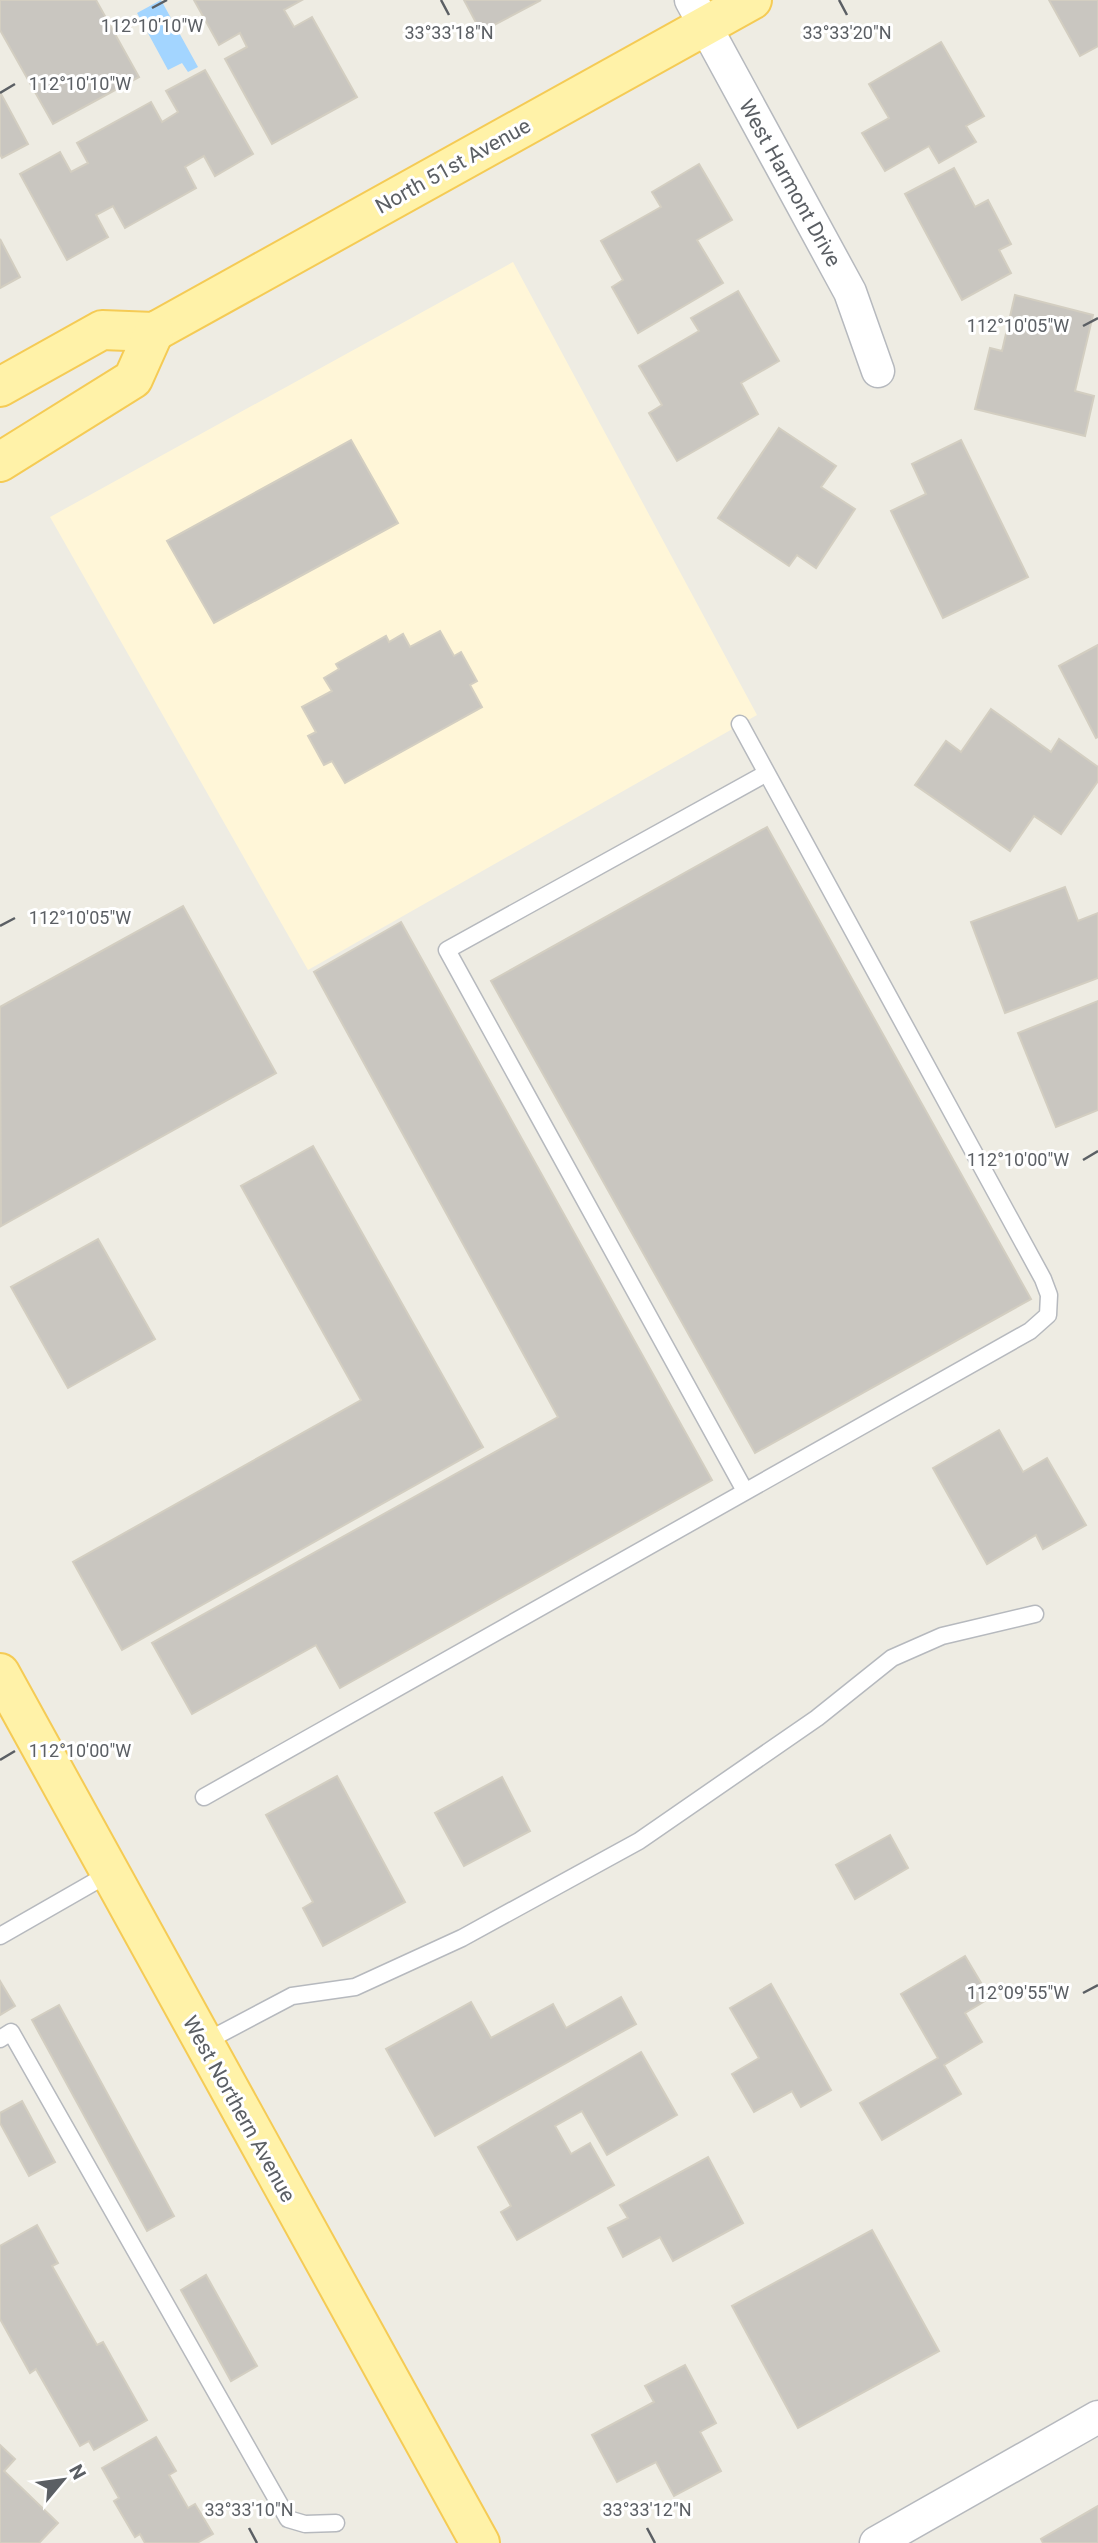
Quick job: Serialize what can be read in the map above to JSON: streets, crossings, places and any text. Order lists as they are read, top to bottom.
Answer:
{
  "streets": {
    "main road": ["North 51st Avenue", "West Northern Avenue"],
    "street": ["West Harmont Drive"]
  },
  "crossings": [
    ["North 51st Avenue", "West Harmont Drive"]
  ],
  "north": "top right",
  "coordinates": [
    "112°10'10\"W",
    "33°33'18\"N",
    "33°33'20\"N",
    "112°10'05\"W",
    "112°10'00\"W",
    "112°09'55\"W",
    "33°33'10\"N",
    "33°33'12\"N"
  ]
}
